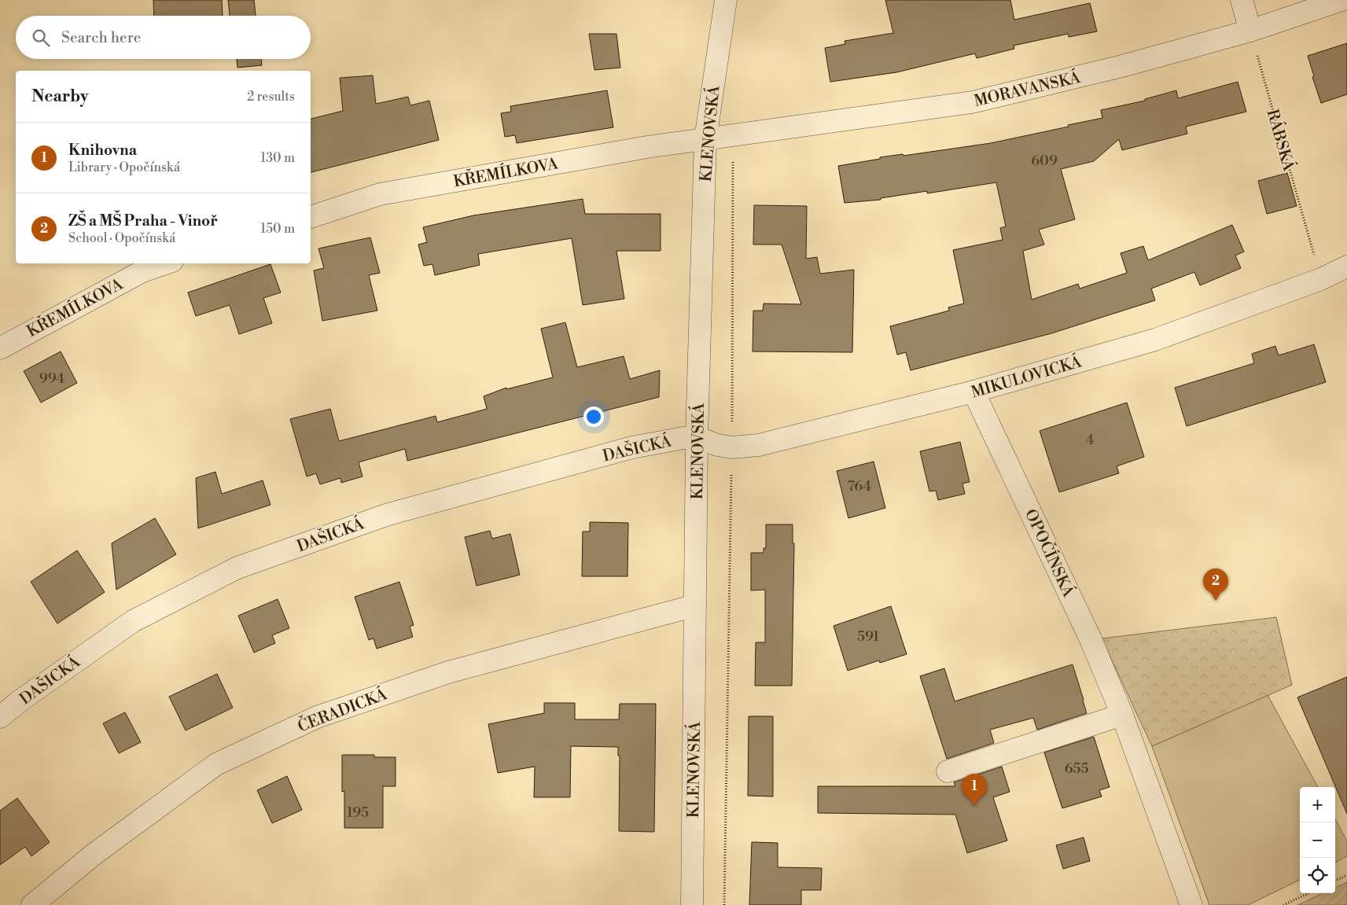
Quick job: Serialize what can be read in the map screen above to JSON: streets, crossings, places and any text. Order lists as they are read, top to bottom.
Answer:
{
  "streets": {
    "street": [
      "MORAVANSKÁ",
      "KLENOVSKÁ",
      "KŘEMÍLKOVA",
      "MIKULOVICKÁ",
      "DAŠICKÁ",
      "OPOČÍNSKÁ",
      "ČERADICKÁ"
    ],
    "path": ["RÁBSKÁ"]
  },
  "crossings": [
    ["MORAVANSKÁ", "KLENOVSKÁ"],
    ["MORAVANSKÁ", "RÁBSKÁ"],
    ["MORAVANSKÁ", "KŘEMÍLKOVA"],
    ["KLENOVSKÁ", "KŘEMÍLKOVA"],
    ["KLENOVSKÁ", "MIKULOVICKÁ"],
    ["KLENOVSKÁ", "DAŠICKÁ"],
    ["KLENOVSKÁ", "ČERADICKÁ"],
    ["RÁBSKÁ", "MIKULOVICKÁ"],
    ["MIKULOVICKÁ", "DAŠICKÁ"],
    ["MIKULOVICKÁ", "OPOČÍNSKÁ"]
  ],
  "house_numbers": [
    "609",
    "994",
    "4",
    "764",
    "591",
    "655",
    "195"
  ],
  "page": {
    "search": "Search here",
    "heading": ["Nearby", "2 results"],
    "list": [
      {
        "mark": "1",
        "name": "Knihovna",
        "note": "Library · Opočínská",
        "value": "130 m"
      },
      {
        "mark": "2",
        "name": "ZŠ a MŠ Praha - Vinoř",
        "note": "School · Opočínská",
        "value": "150 m"
      }
    ],
    "pins": ["2", "1"],
    "map_buttons": ["+", "−"]
  }
}
